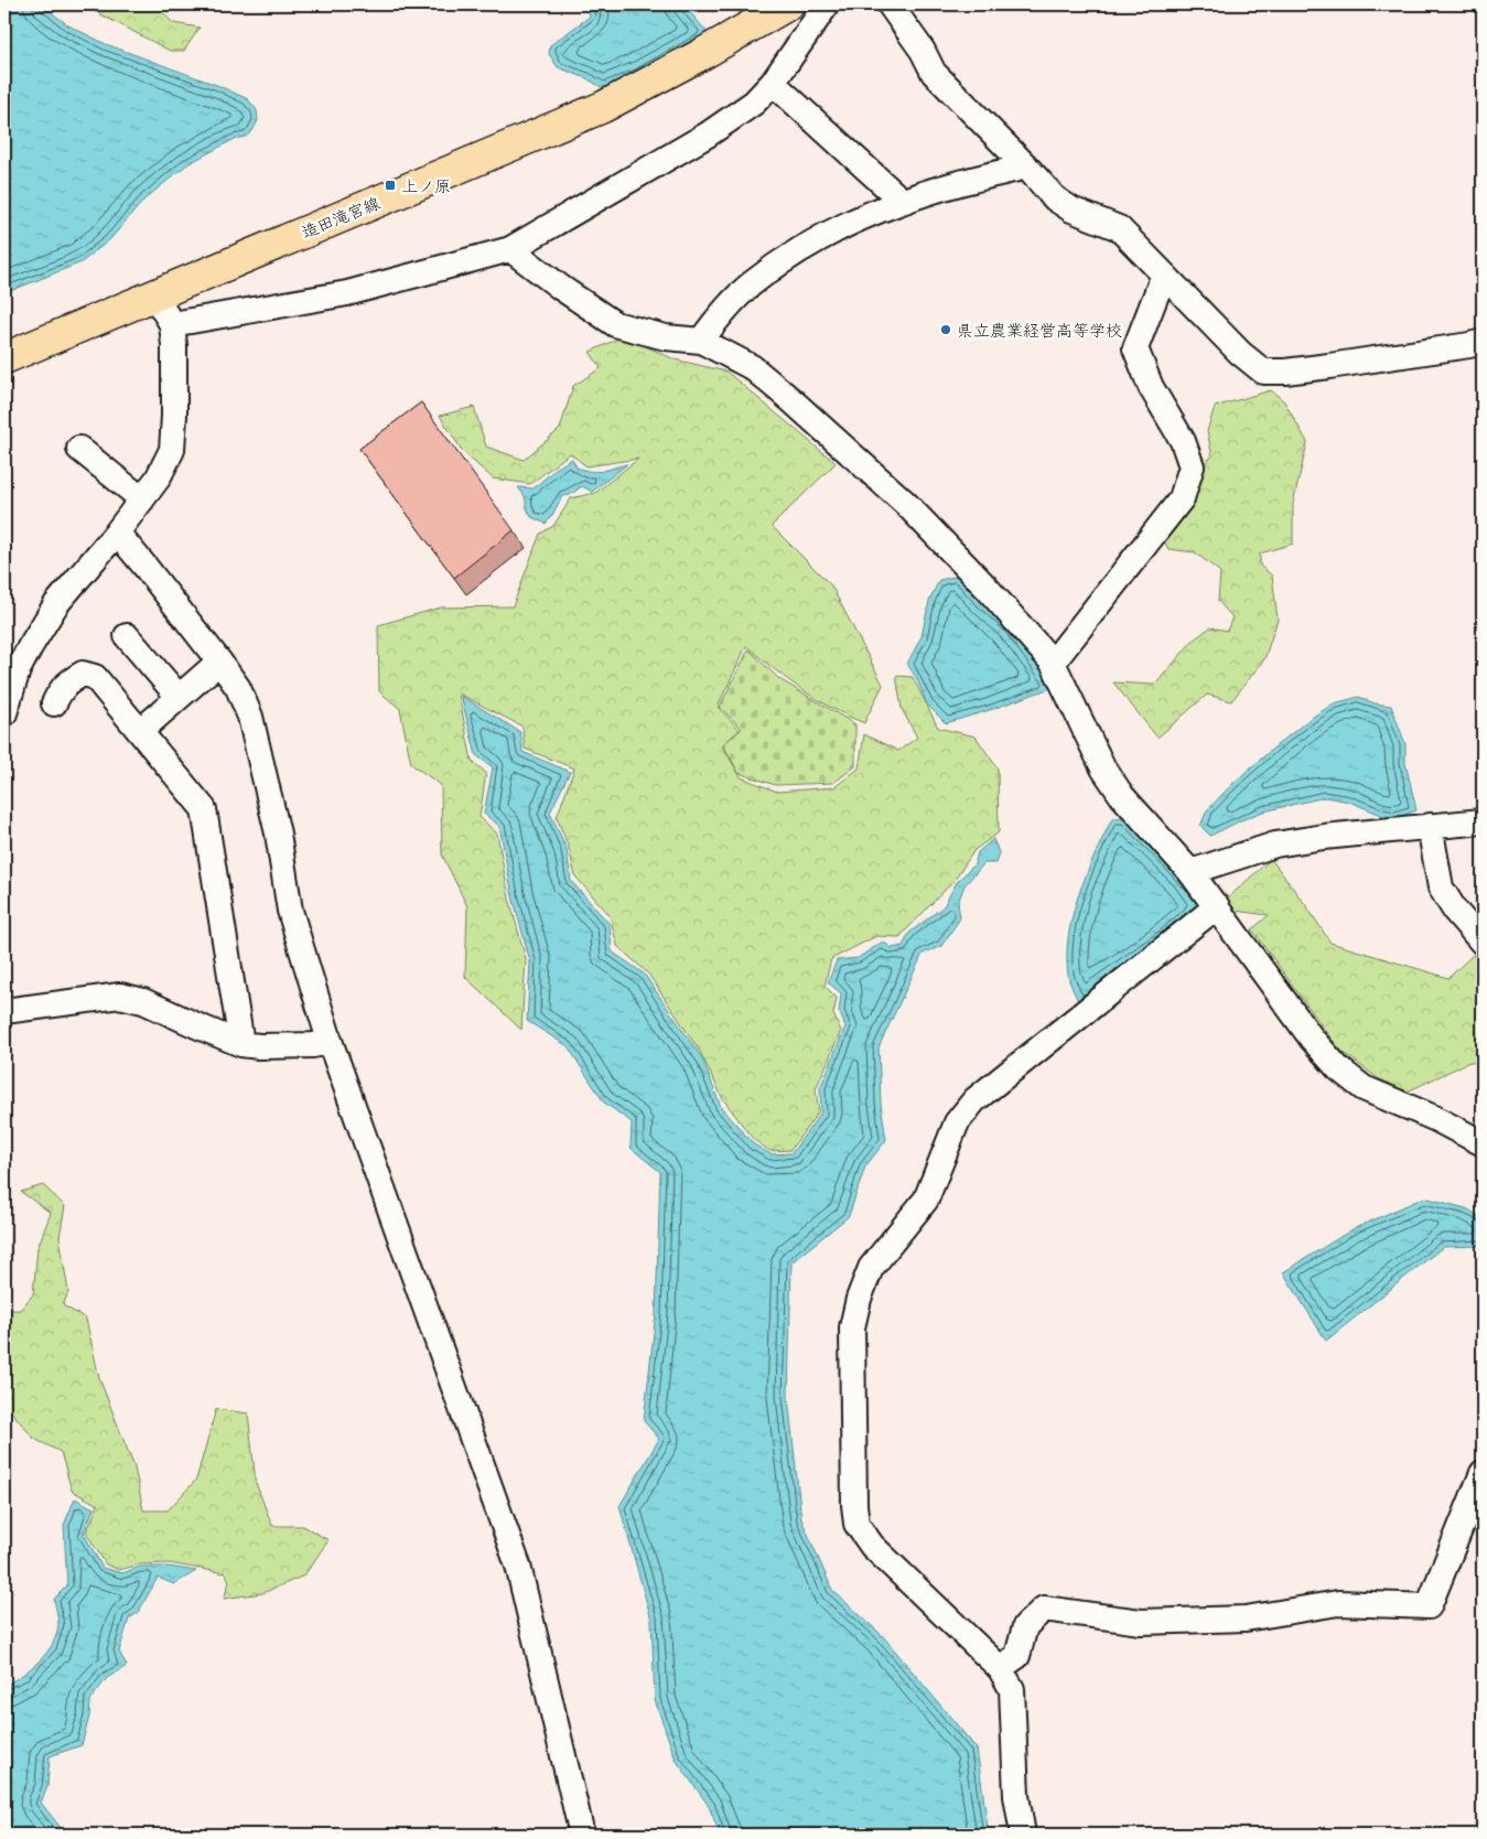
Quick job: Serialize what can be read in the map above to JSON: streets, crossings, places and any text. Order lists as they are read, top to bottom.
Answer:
{
  "streets": {
    "main road": ["造田滝宮線"]
  },
  "places": {
    "transit": ["上ノ原"],
    "other": ["県立農業経営高等学校"]
  }
}
